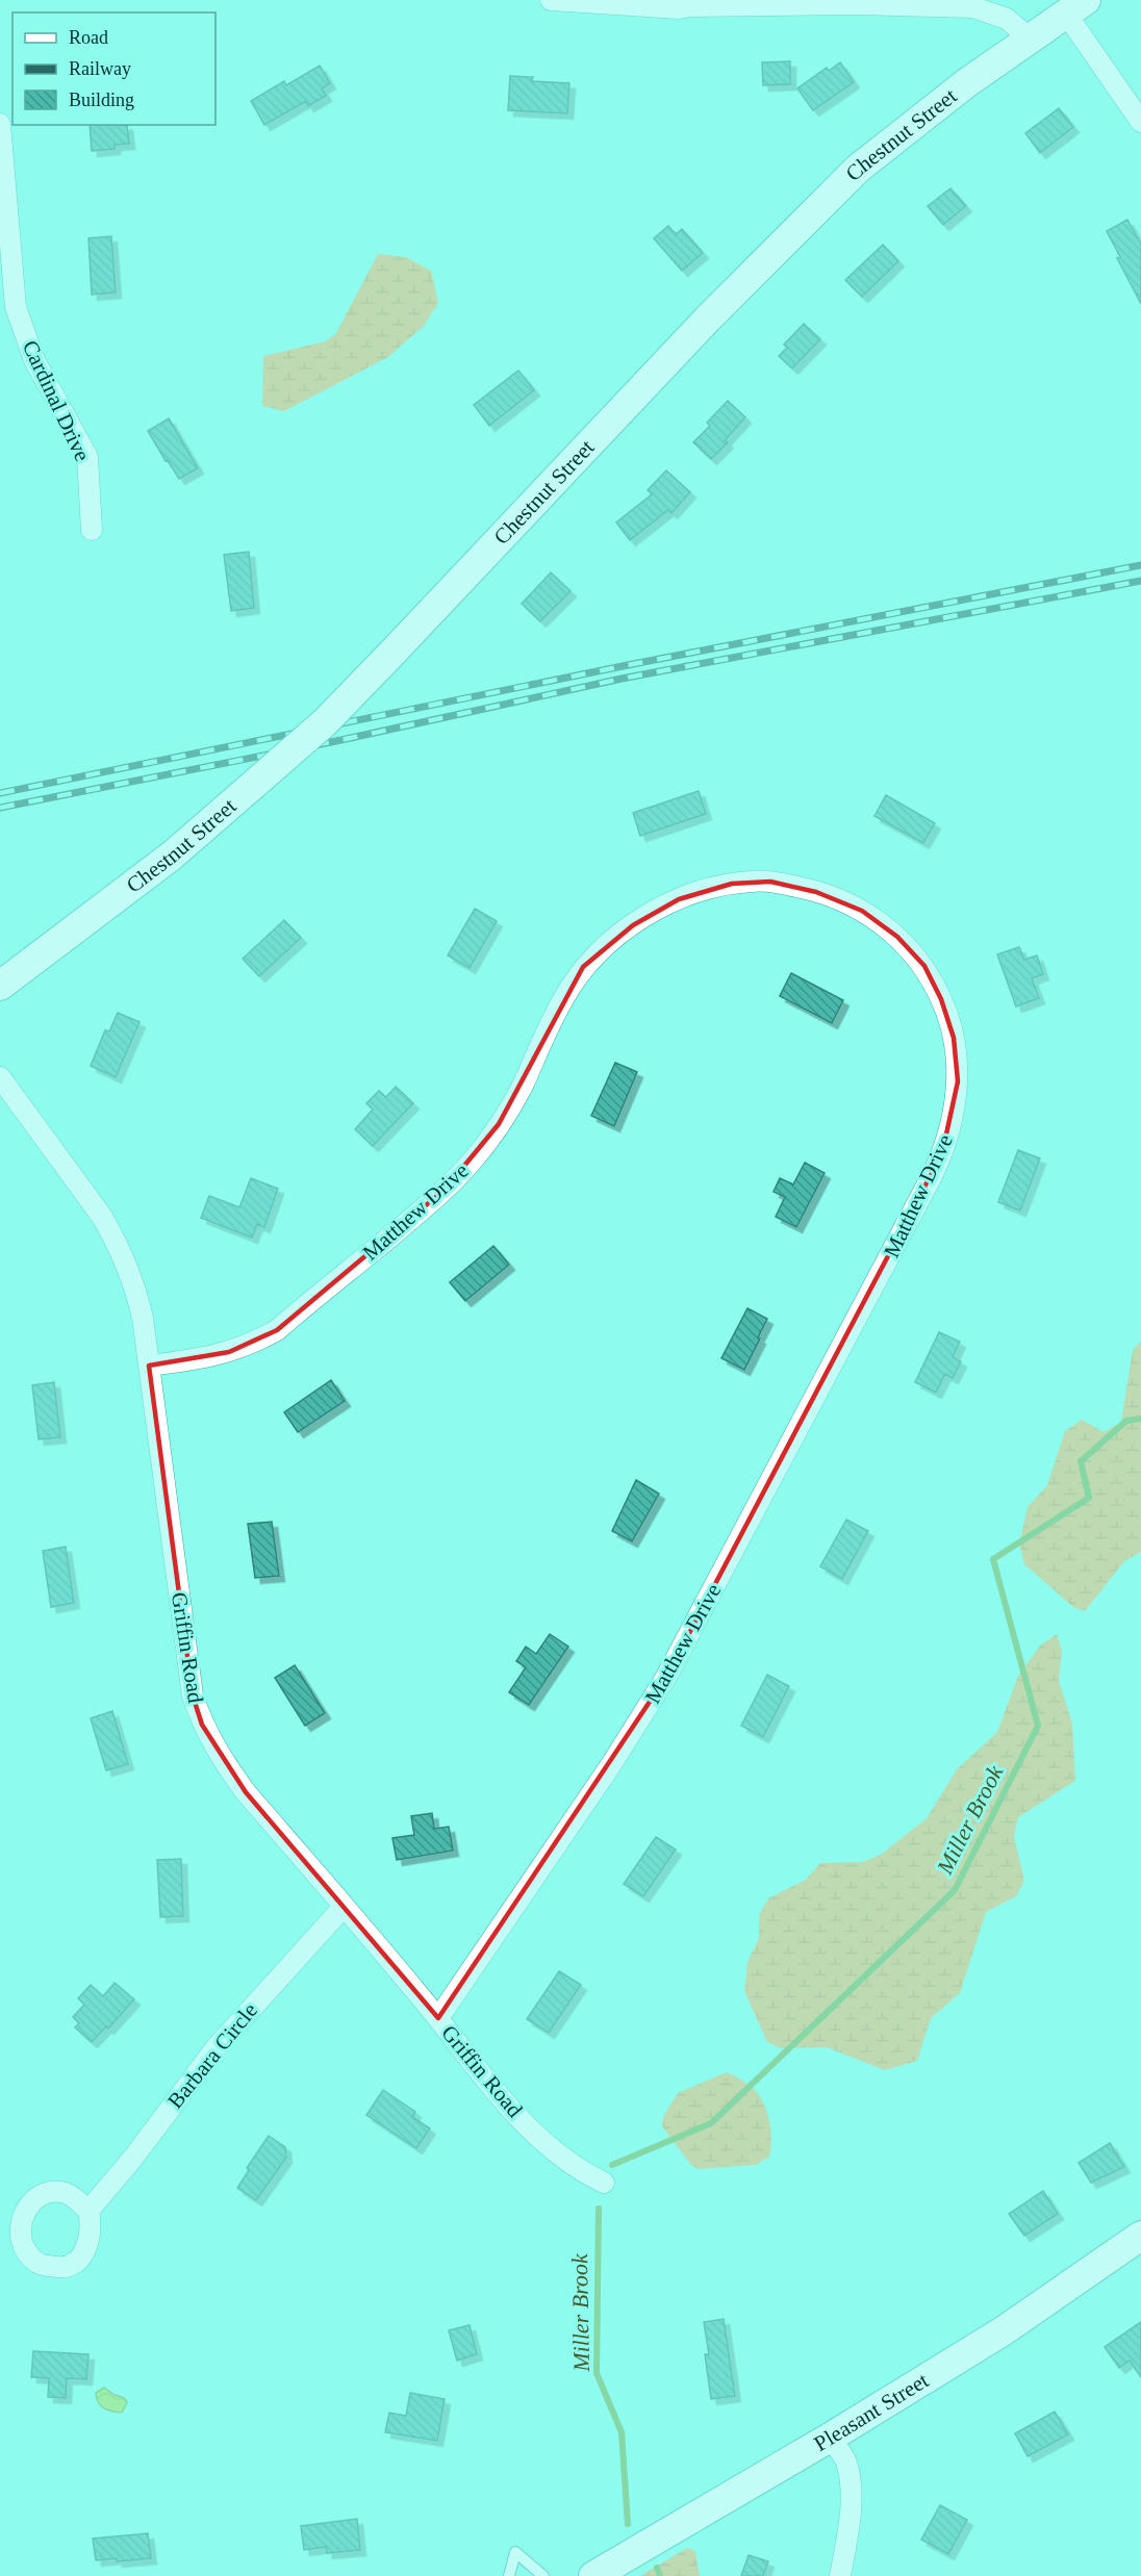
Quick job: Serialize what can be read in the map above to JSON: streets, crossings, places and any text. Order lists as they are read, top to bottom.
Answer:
{
  "streets": {
    "main road": ["Chestnut Street", "Pleasant Street"],
    "street": [
      "Cardinal Drive",
      "Matthew Drive",
      "Griffin Road",
      "Barbara Circle"
    ]
  },
  "crossings": [
    ["Matthew Drive", "Griffin Road"],
    ["Griffin Road", "Barbara Circle"]
  ],
  "water": ["Miller Brook"],
  "legend": ["Road", "Railway", "Building"]
}
